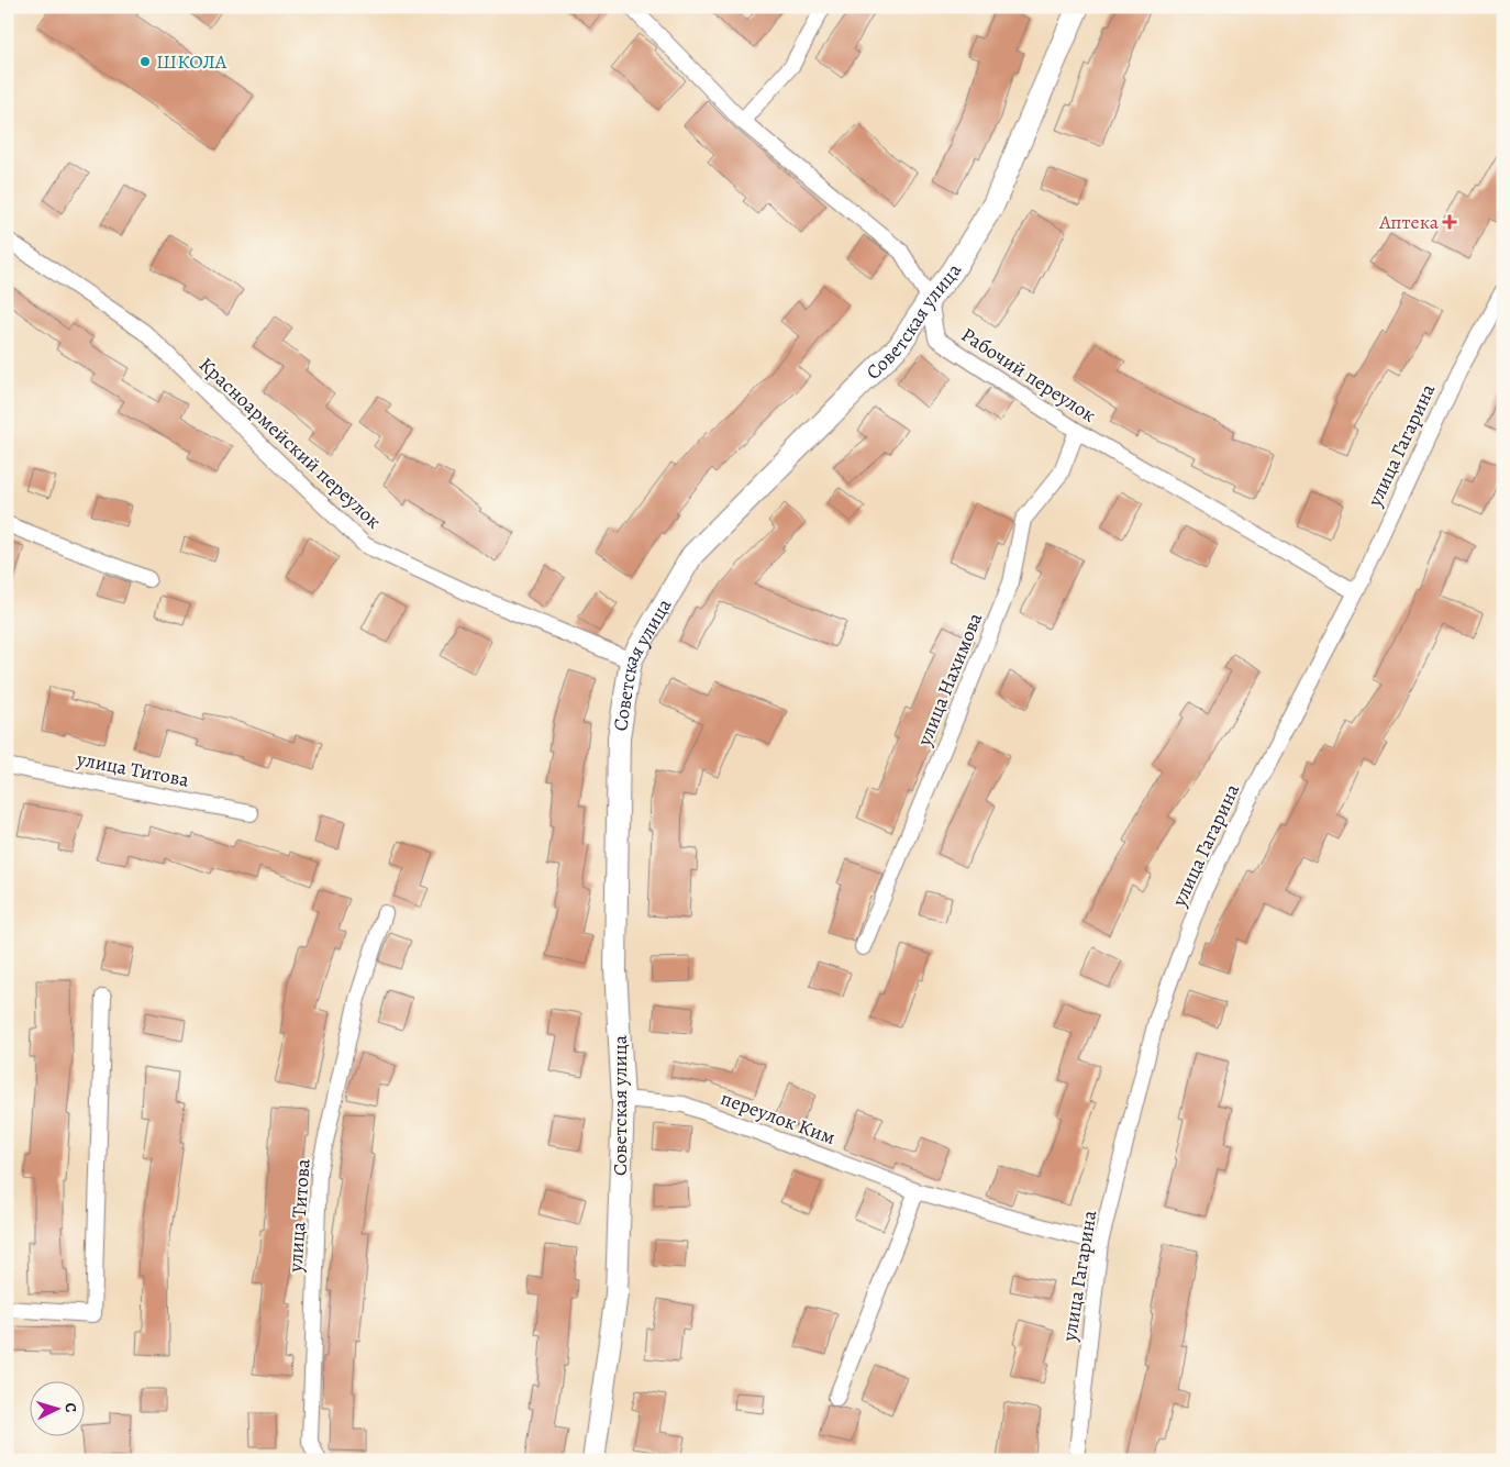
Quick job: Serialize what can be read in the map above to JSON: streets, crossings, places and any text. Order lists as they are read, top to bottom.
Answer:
{
  "streets": {
    "street": [
      "Советская улица",
      "Рабочий переулок",
      "Красноармейский переулок",
      "улица Гагарина",
      "улица Нахимова",
      "улица Титова",
      "переулок Ким"
    ]
  },
  "crossings": [
    ["Советская улица", "Рабочий переулок"],
    ["Советская улица", "Красноармейский переулок"],
    ["Советская улица", "переулок Ким"],
    ["Рабочий переулок", "улица Гагарина"],
    ["Рабочий переулок", "улица Нахимова"],
    ["улица Гагарина", "переулок Ким"]
  ],
  "places": {
    "other": ["ШКОЛА"],
    "health": ["Аптека"]
  },
  "north": "right"
}
